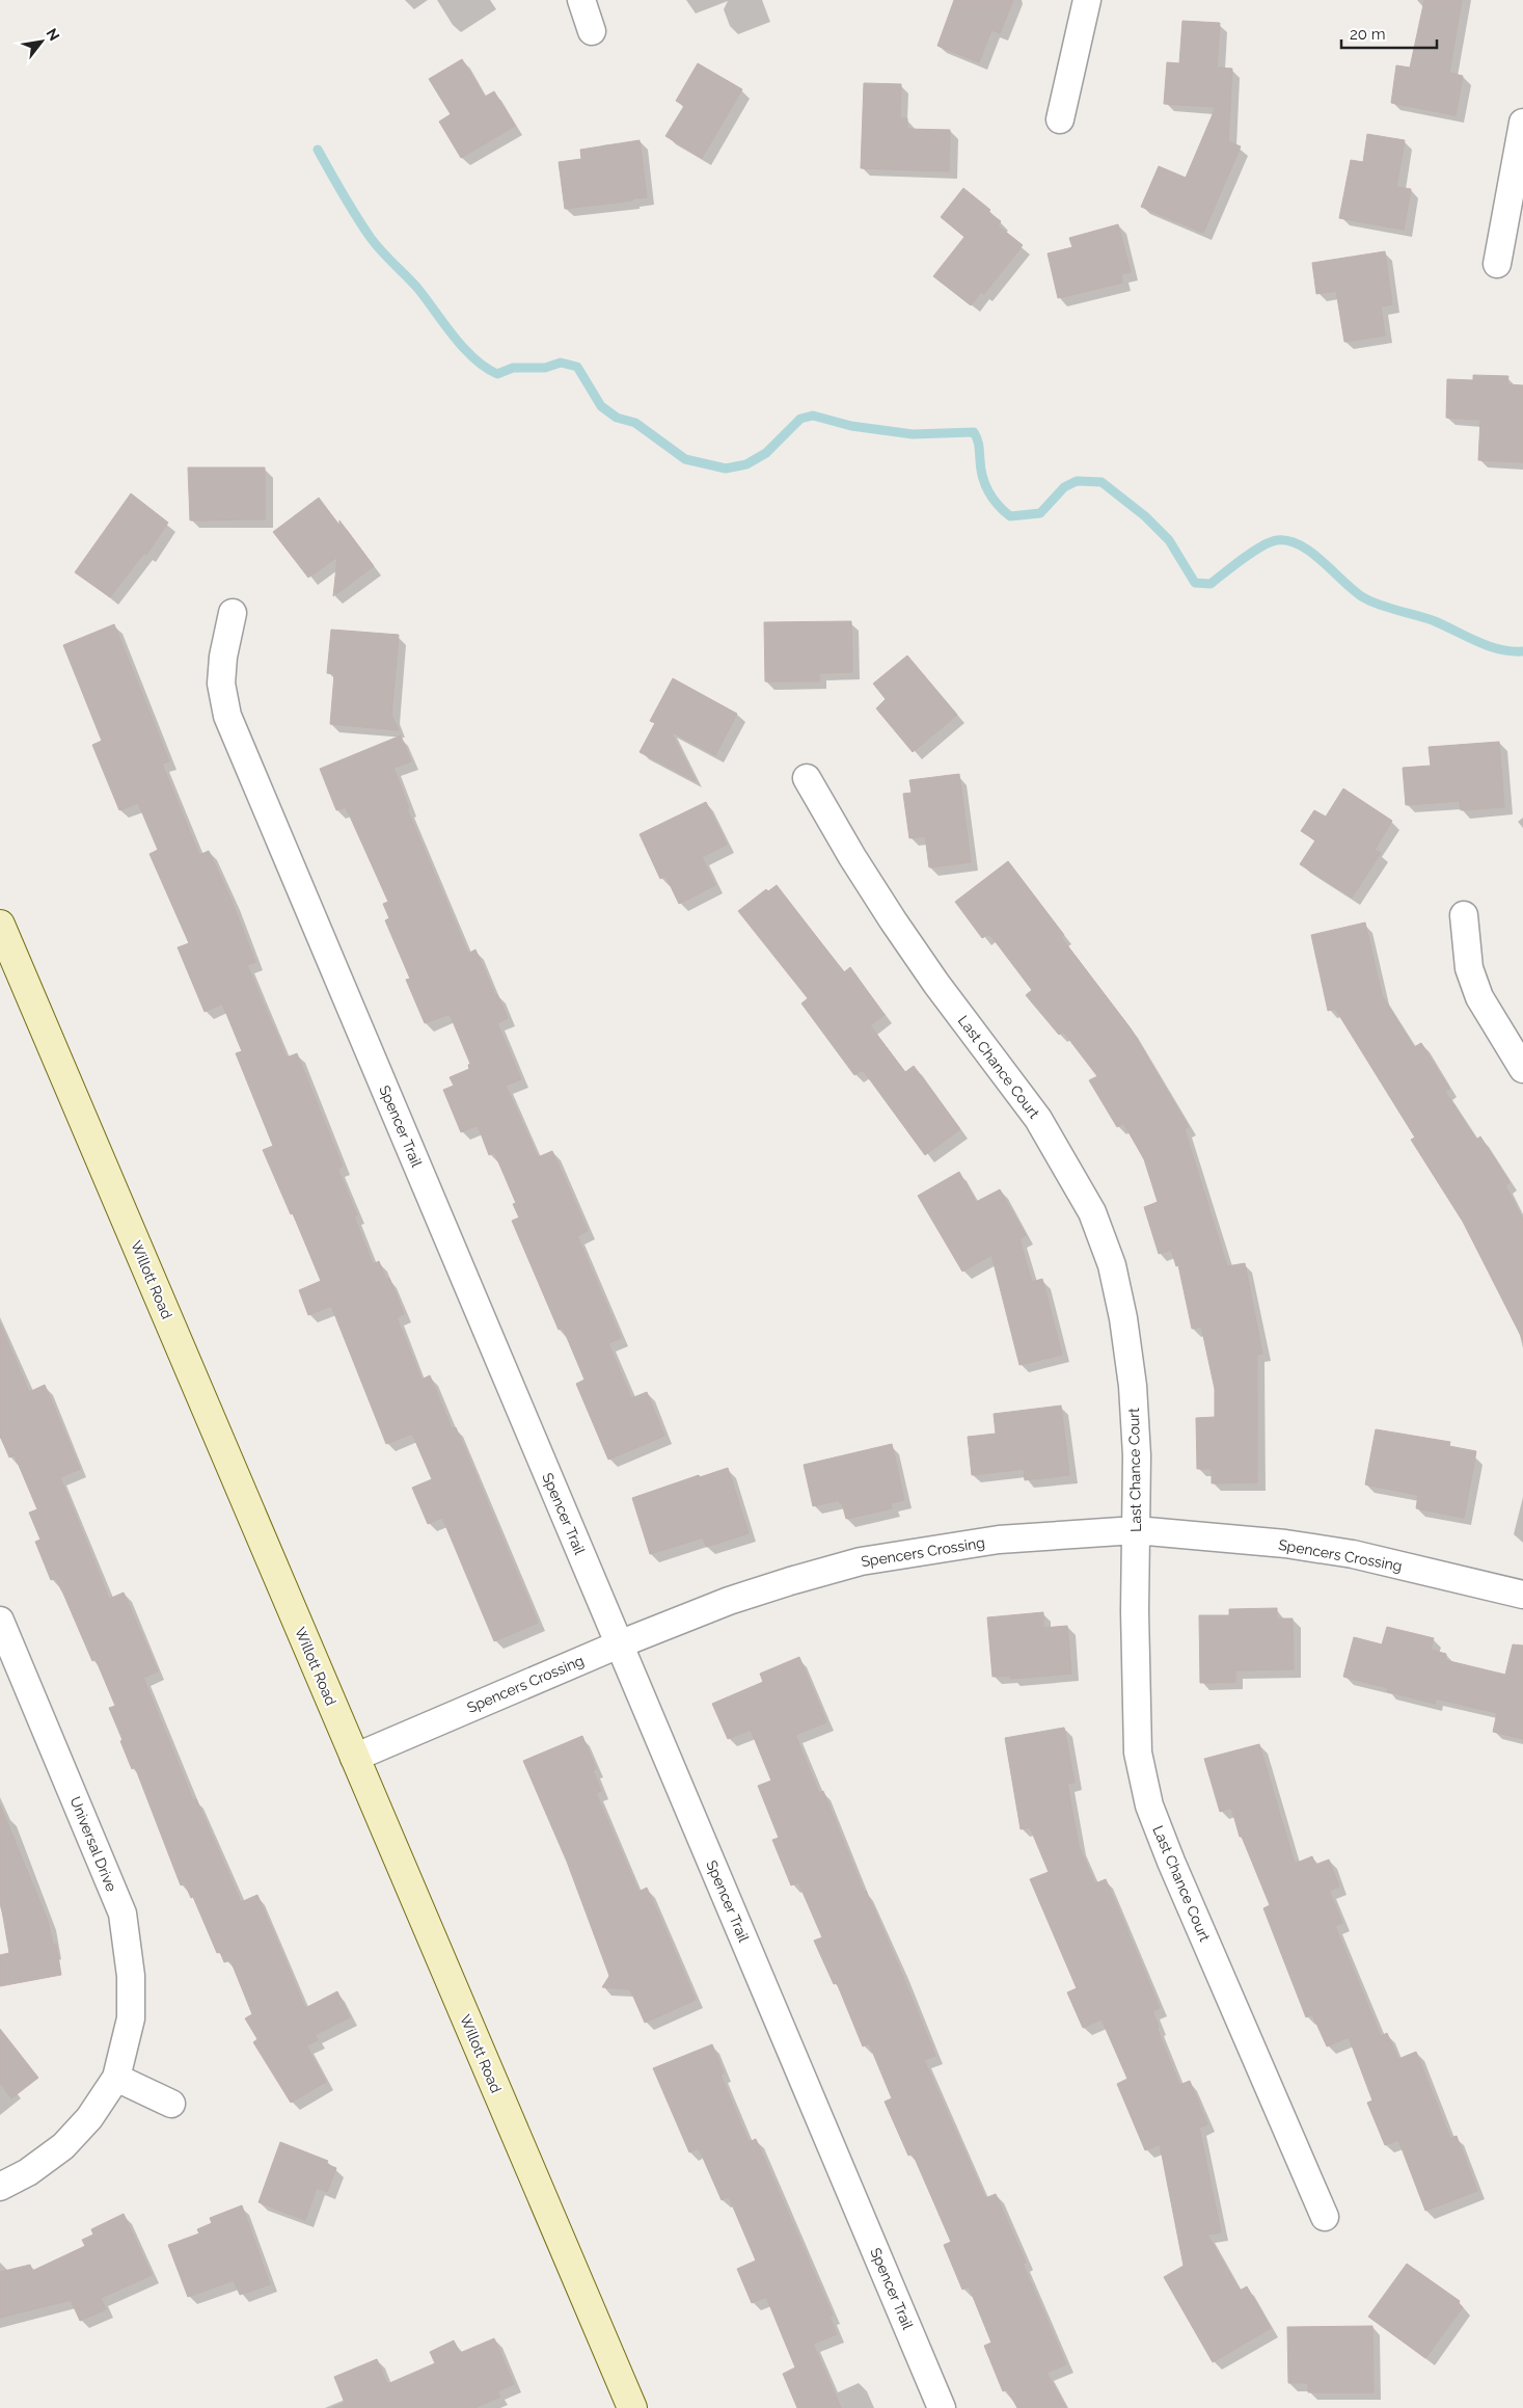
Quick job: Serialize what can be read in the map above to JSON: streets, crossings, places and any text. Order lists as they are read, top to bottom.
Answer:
{
  "streets": {
    "main road": ["Willott Road"],
    "street": [
      "Last Chance Court",
      "Spencer Trail",
      "Spencers Crossing",
      "Universal Drive"
    ]
  },
  "crossings": [
    ["Last Chance Court", "Spencers Crossing"],
    ["Spencer Trail", "Spencers Crossing"],
    ["Willott Road", "Spencers Crossing"]
  ],
  "scale_bar": "20 m",
  "north": "top right"
}
